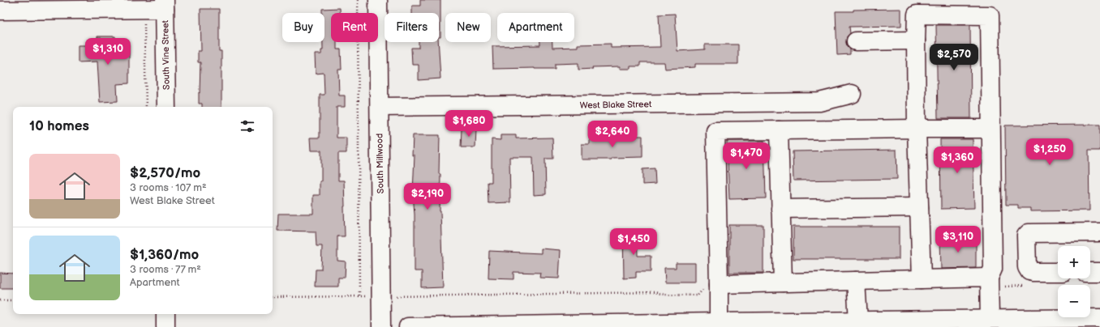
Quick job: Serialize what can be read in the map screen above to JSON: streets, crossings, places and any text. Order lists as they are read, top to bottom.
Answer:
{
  "streets": {
    "street": ["South Vine Street", "West Blake Street", "South Millwood"]
  },
  "crossings": [
    ["West Blake Street", "South Millwood"]
  ],
  "page": {
    "chip": [
      "Buy",
      "Rent",
      "Filters",
      "New",
      "Apartment"
    ],
    "price": [
      "$1,310",
      "$2,570",
      "$1,680",
      "$2,640",
      "$1,250",
      "$1,470",
      "$1,360",
      "$2,190",
      "$3,110",
      "$1,450"
    ],
    "heading": "10 homes",
    "list": [
      {
        "name": "$2,570/mo",
        "note": "3 rooms · 107 m² · West Blake Street"
      },
      {
        "name": "$1,360/mo",
        "note": "3 rooms · 77 m² · Apartment"
      }
    ],
    "map_buttons": ["+", "−"]
  }
}
